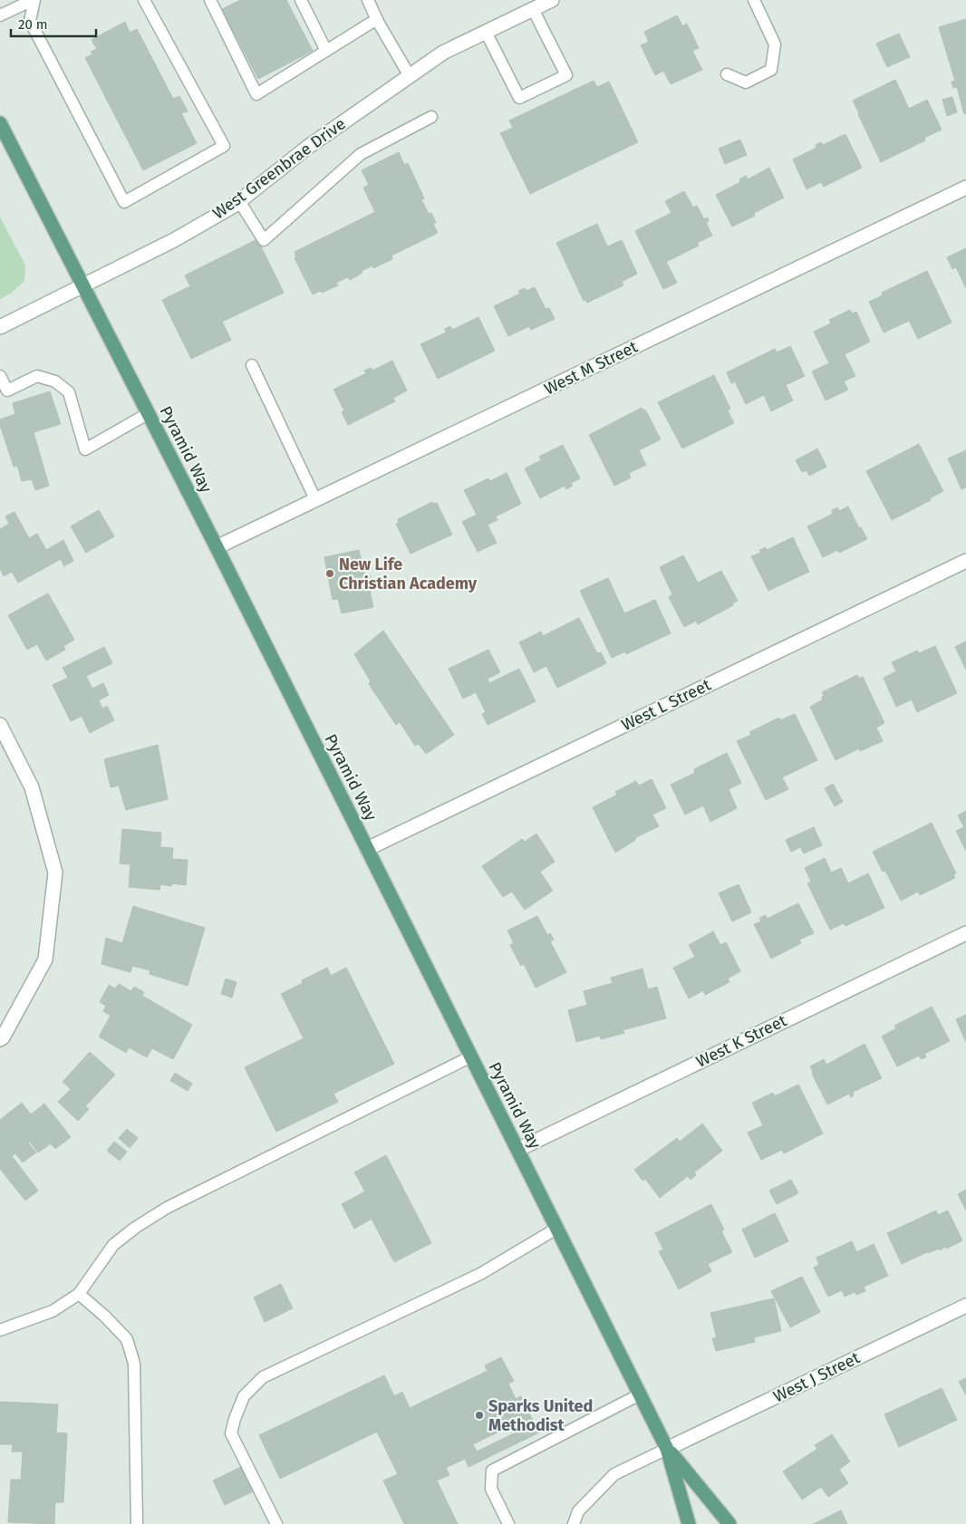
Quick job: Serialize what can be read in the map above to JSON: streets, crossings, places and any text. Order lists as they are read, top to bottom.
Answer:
{
  "streets": {
    "main road": ["Pyramid Way"],
    "street": [
      "West Greenbrae Drive",
      "West M Street",
      "West L Street",
      "West K Street",
      "West J Street"
    ]
  },
  "crossings": [
    ["West Greenbrae Drive", "Pyramid Way"],
    ["West M Street", "Pyramid Way"],
    ["Pyramid Way", "West L Street"],
    ["Pyramid Way", "West K Street"],
    ["Pyramid Way", "West J Street"]
  ],
  "places": ["New Life Christian Academy", "Sparks United Methodist"],
  "scale_bar": "20 m"
}
